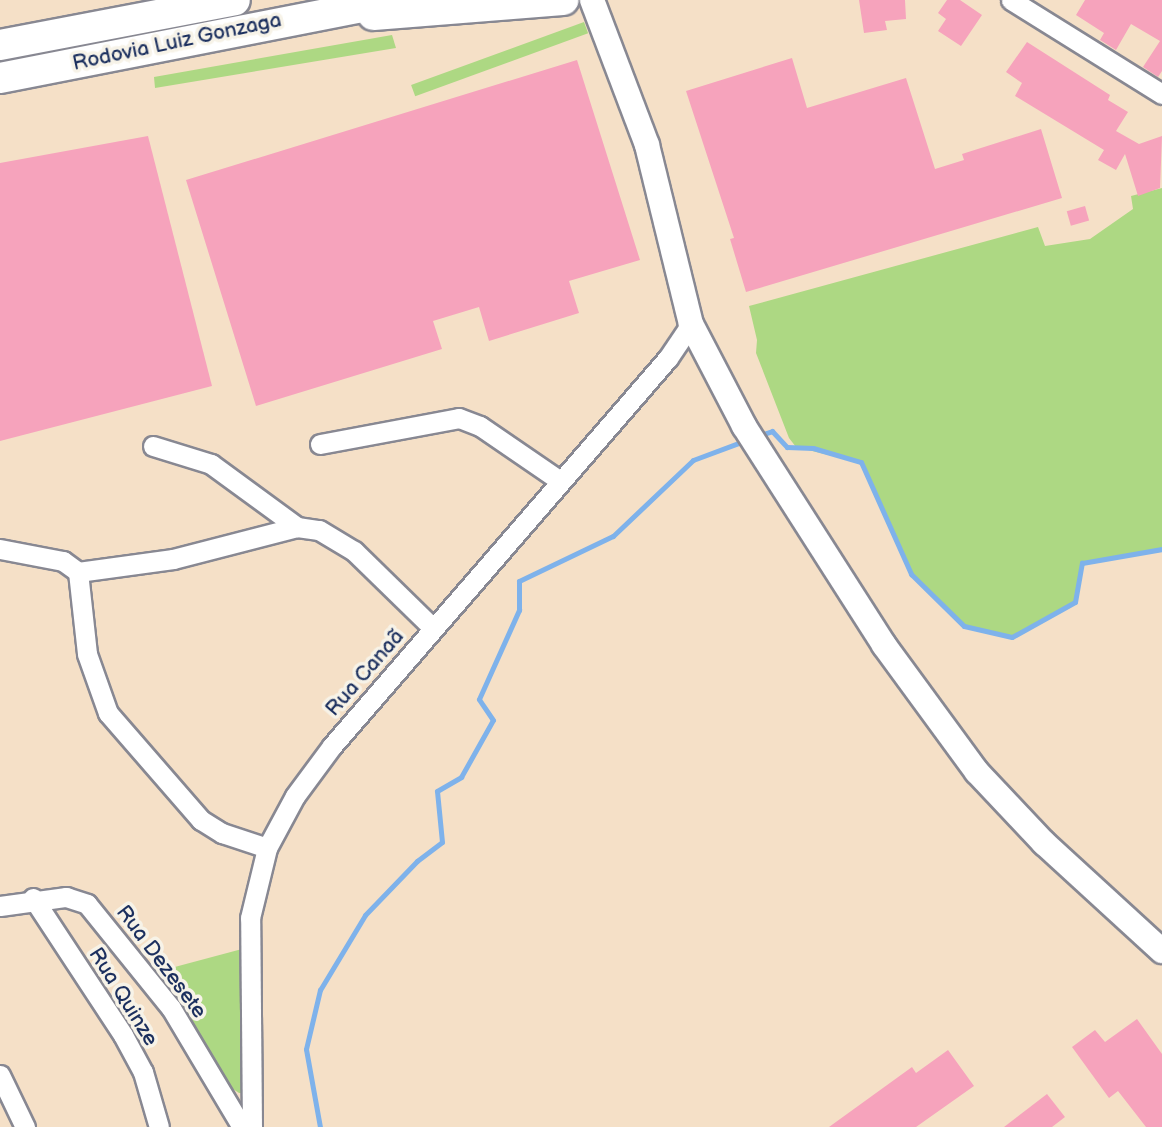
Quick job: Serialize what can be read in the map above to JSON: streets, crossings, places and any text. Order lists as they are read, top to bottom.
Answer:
{
  "streets": {
    "highway": ["Rodovia Luiz Gonzaga"],
    "street": ["Rua Canaã", "Rua Dezesete", "Rua Quinze"]
  },
  "crossings": [
    ["Rua Dezesete", "Rua Quinze"]
  ]
}
